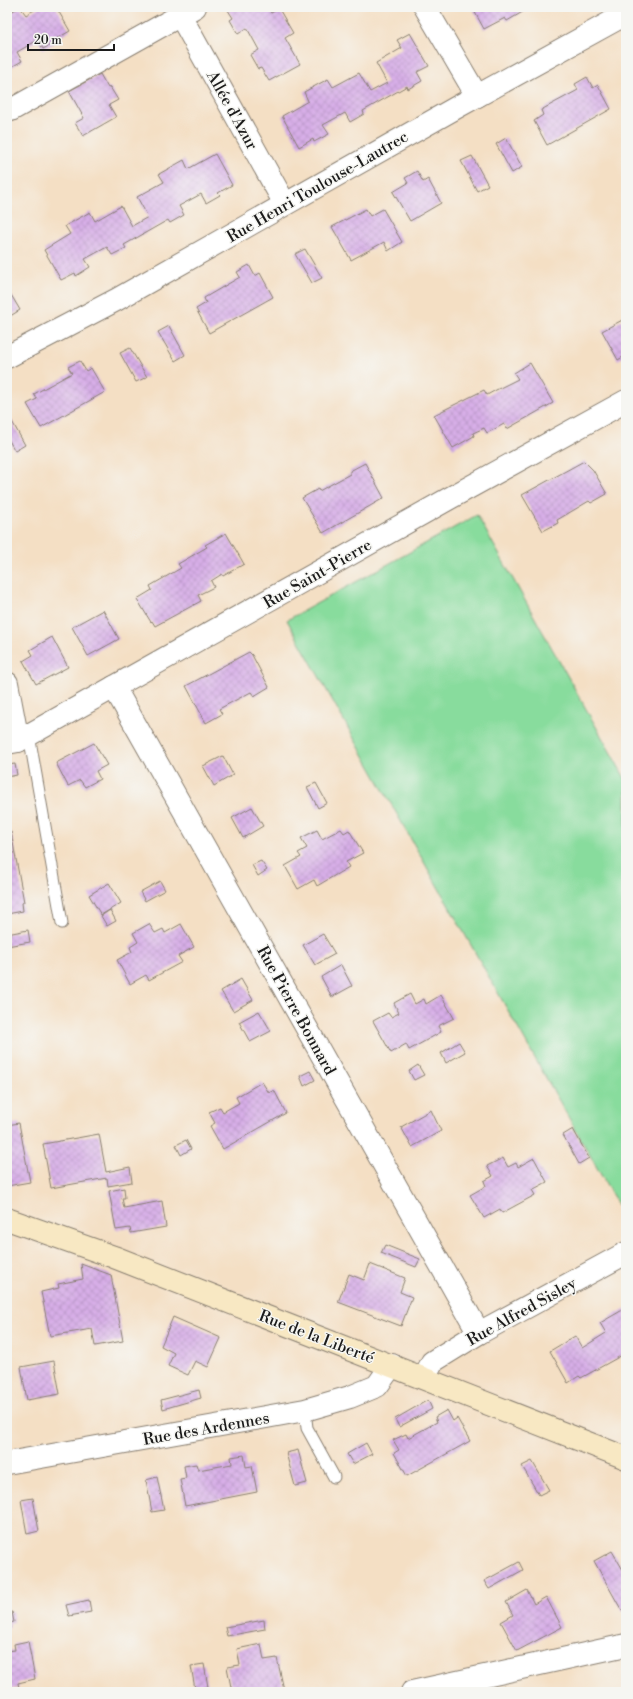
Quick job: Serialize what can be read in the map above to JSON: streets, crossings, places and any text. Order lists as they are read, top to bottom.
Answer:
{
  "streets": {
    "street": [
      "Allée d'Azur",
      "Rue Henri Toulouse-Lautrec",
      "Rue Saint-Pierre",
      "Rue Pierre Bonnard",
      "Rue Alfred Sisley",
      "Rue de la Liberté",
      "Rue des Ardennes"
    ]
  },
  "crossings": [
    ["Allée d'Azur", "Rue Henri Toulouse-Lautrec"],
    ["Rue Saint-Pierre", "Rue Pierre Bonnard"],
    ["Rue Pierre Bonnard", "Rue Alfred Sisley"],
    ["Rue Alfred Sisley", "Rue de la Liberté"],
    ["Rue de la Liberté", "Rue des Ardennes"]
  ],
  "scale_bar": "20 m"
}
